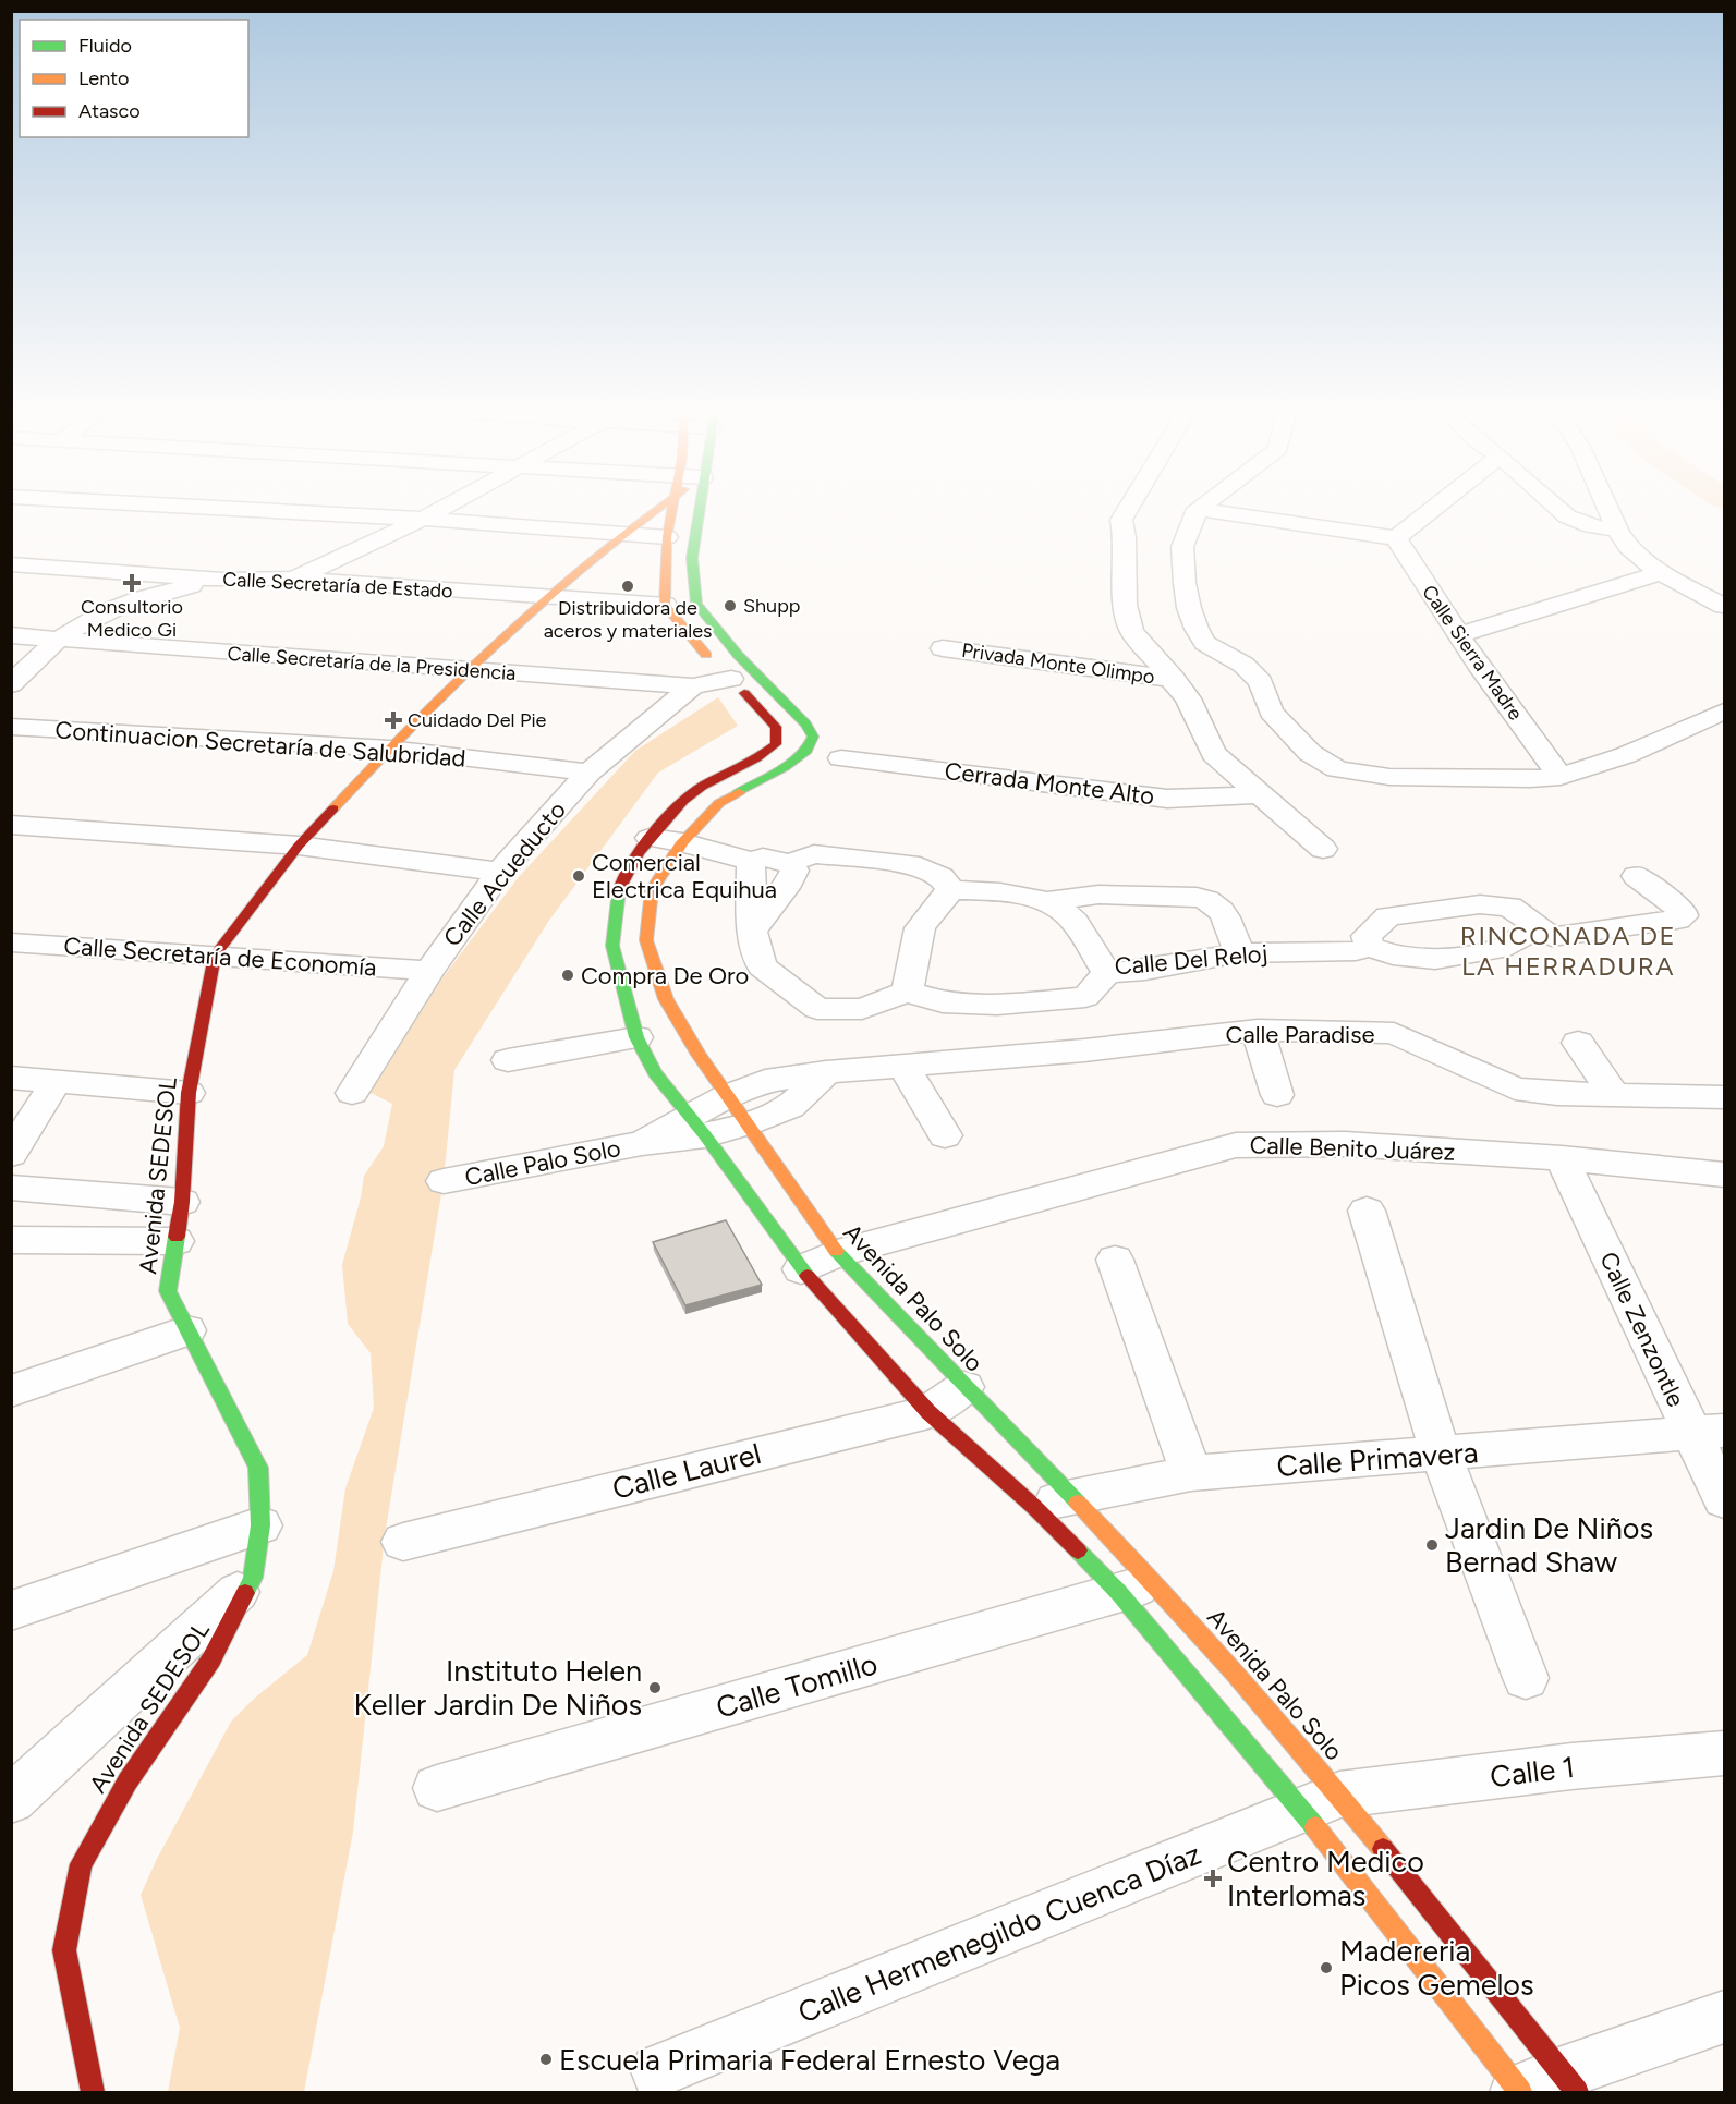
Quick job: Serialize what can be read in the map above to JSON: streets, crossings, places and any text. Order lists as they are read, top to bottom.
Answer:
{
  "streets": {
    "main road": ["Avenida SEDESOL", "Avenida Palo Solo"],
    "street": [
      "Calle Secretaría de Estado",
      "Calle Sierra Madre",
      "Calle Secretaría de la Presidencia",
      "Privada Monte Olimpo",
      "Continuacion Secretaría de Salubridad",
      "Cerrada Monte Alto",
      "Calle Acueducto",
      "Calle Secretaría de Economía",
      "Calle Del Reloj",
      "Calle Paradise",
      "Calle Benito Juárez",
      "Calle Palo Solo",
      "Calle Zenzontle",
      "Calle Primavera",
      "Calle Laurel",
      "Calle Tomillo",
      "Calle 1",
      "Calle Hermenegildo Cuenca Díaz"
    ]
  },
  "crossings": [
    ["Calle Secretaría de Estado", "Avenida SEDESOL"],
    ["Calle Secretaría de Estado", "Avenida Palo Solo"],
    ["Calle Secretaría de la Presidencia", "Calle Acueducto"],
    ["Calle Secretaría de la Presidencia", "Avenida SEDESOL"],
    ["Calle Secretaría de la Presidencia", "Avenida Palo Solo"],
    ["Continuacion Secretaría de Salubridad", "Calle Acueducto"],
    ["Continuacion Secretaría de Salubridad", "Avenida SEDESOL"],
    ["Calle Acueducto", "Calle Secretaría de Economía"],
    ["Calle Secretaría de Economía", "Avenida SEDESOL"],
    ["Calle Paradise", "Calle Palo Solo"],
    ["Calle Paradise", "Avenida Palo Solo"],
    ["Calle Benito Juárez", "Avenida Palo Solo"],
    ["Calle Benito Juárez", "Calle Zenzontle"],
    ["Calle Palo Solo", "Avenida Palo Solo"],
    ["Avenida Palo Solo", "Calle Primavera"],
    ["Avenida Palo Solo", "Calle Laurel"],
    ["Avenida Palo Solo", "Calle Tomillo"],
    ["Avenida Palo Solo", "Calle 1"],
    ["Avenida Palo Solo", "Calle Hermenegildo Cuenca Díaz"],
    ["Calle Zenzontle", "Calle Primavera"],
    ["Calle 1", "Calle Hermenegildo Cuenca Díaz"]
  ],
  "districts": ["RINCONADA DE LA HERRADURA"],
  "places": {
    "health": ["Consultorio Medico Gi", "Cuidado Del Pie", "Centro Medico Interlomas"],
    "other": [
      "Distribuidora de aceros y materiales",
      "Shupp",
      "Comercial Electrica Equihua",
      "Compra De Oro",
      "Jardin De Niños Bernad Shaw",
      "Instituto Helen Keller Jardin De Niños",
      "Madereria Picos Gemelos",
      "Escuela Primaria Federal Ernesto Vega"
    ]
  },
  "legend": ["Fluido", "Lento", "Atasco"]
}
